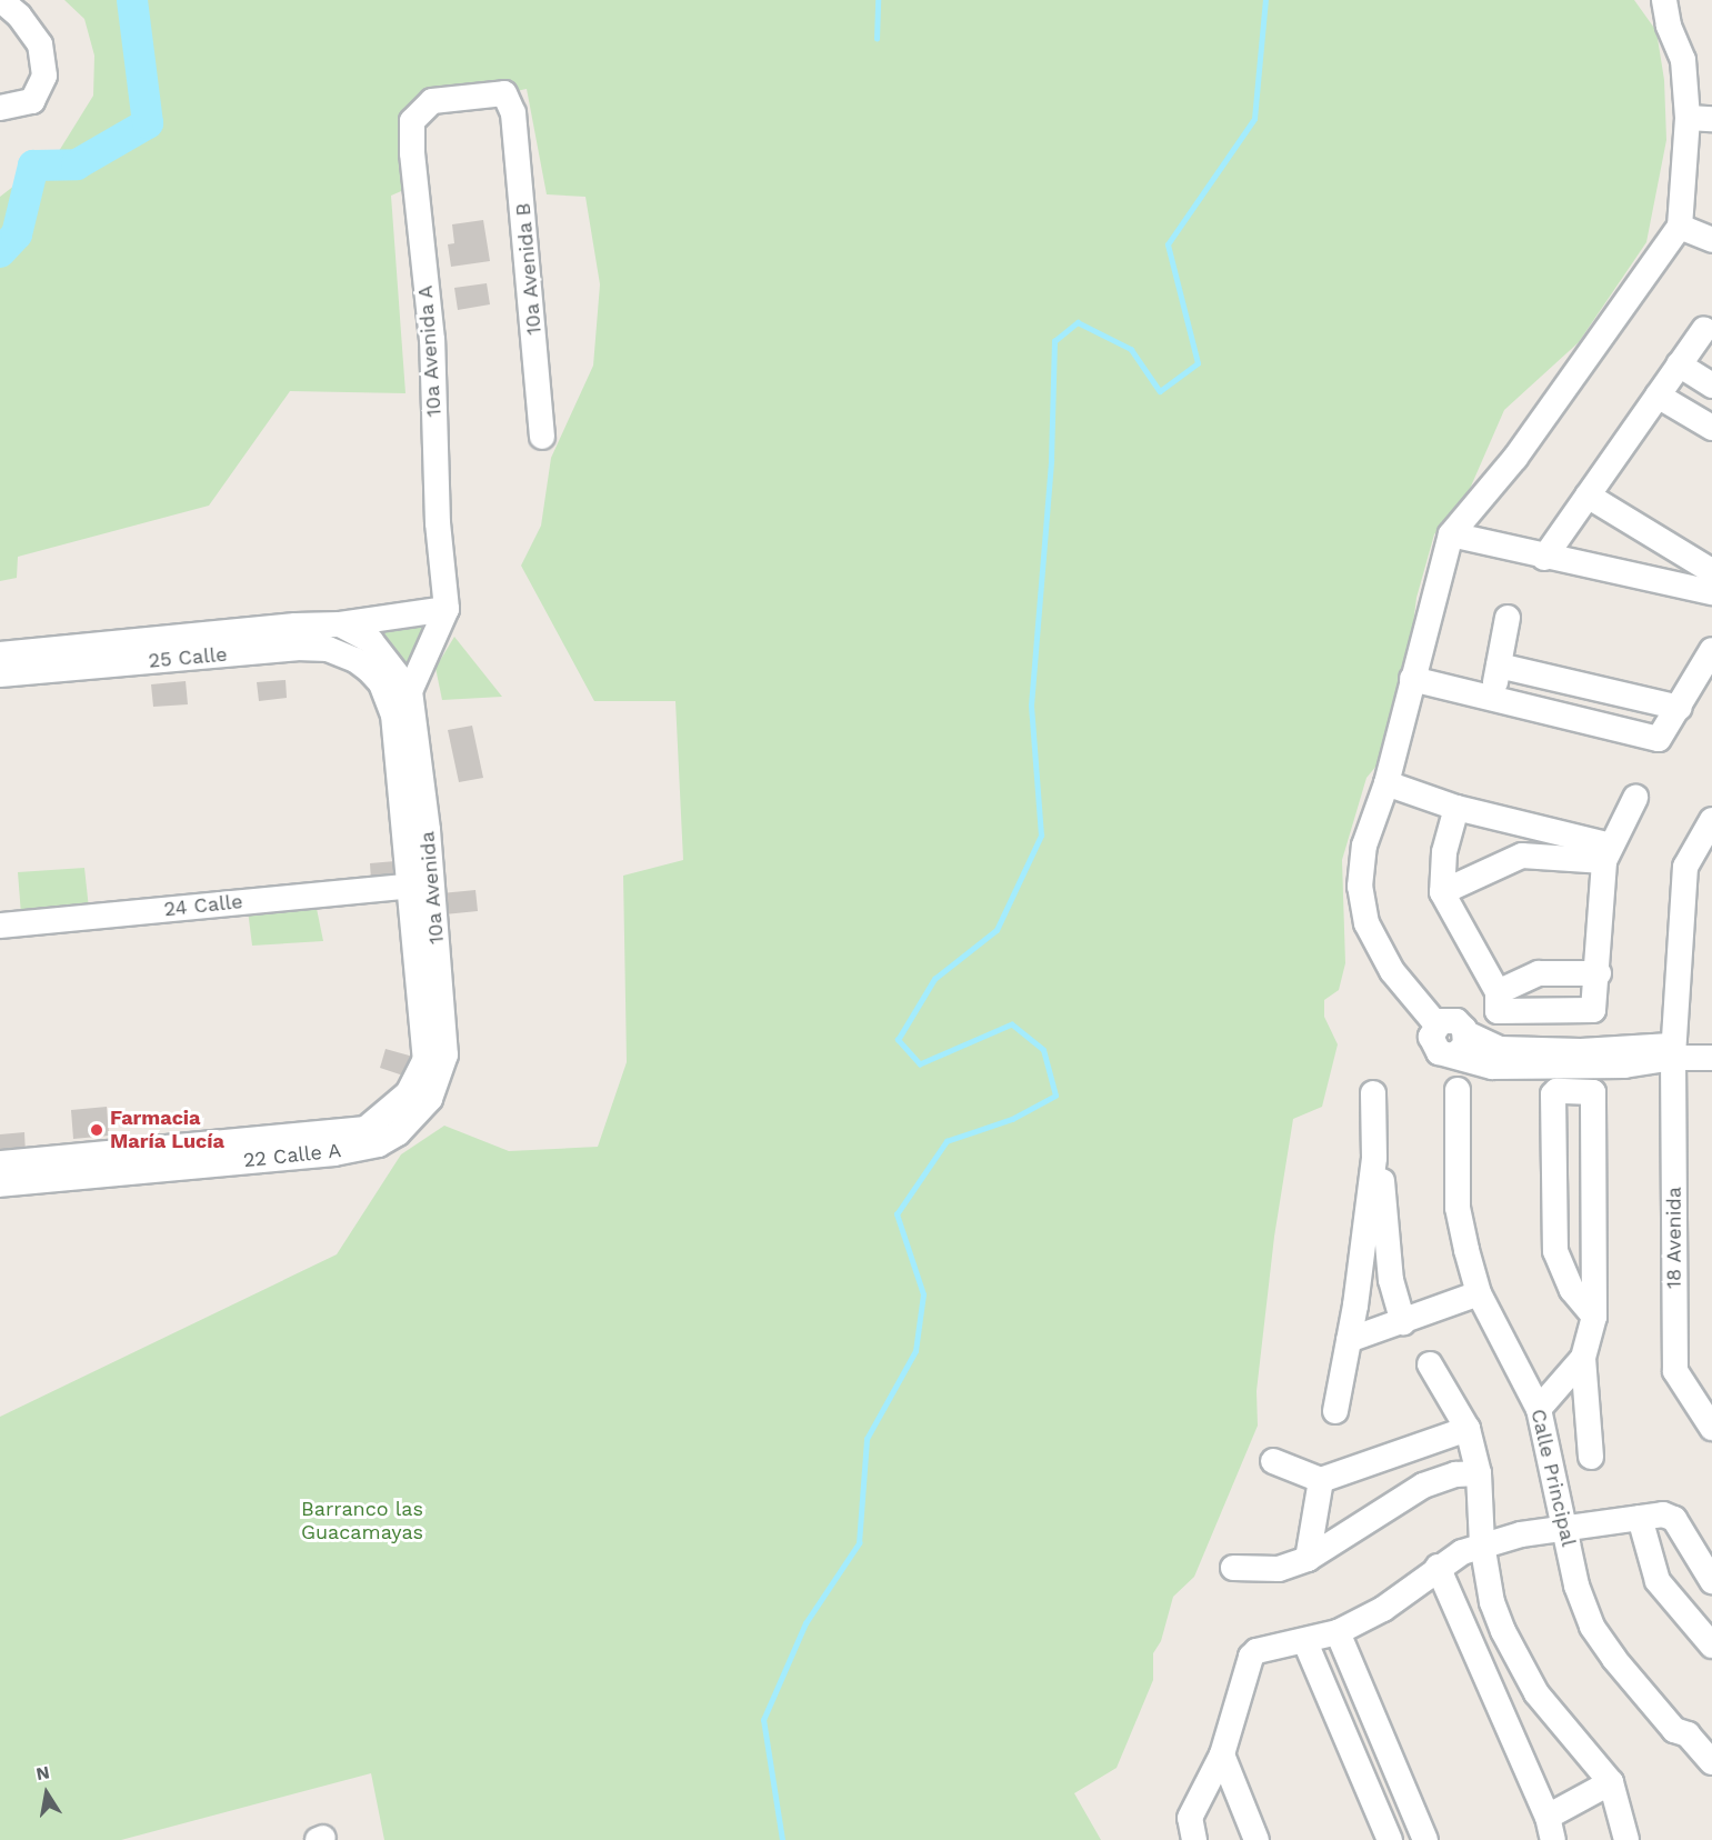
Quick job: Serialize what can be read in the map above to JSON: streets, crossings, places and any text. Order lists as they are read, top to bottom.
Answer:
{
  "streets": {
    "street": [
      "10a Avenida B",
      "10a Avenida A",
      "25 Calle",
      "10a Avenida",
      "24 Calle",
      "22 Calle A",
      "18 Avenida",
      "Calle Principal"
    ]
  },
  "crossings": [
    ["10a Avenida B", "10a Avenida A"],
    ["10a Avenida A", "25 Calle"],
    ["25 Calle", "10a Avenida"],
    ["10a Avenida", "24 Calle"],
    ["10a Avenida", "22 Calle A"]
  ],
  "parks": ["Barranco las Guacamayas"],
  "places": ["Farmacia María Lucía"],
  "north": "top"
}
